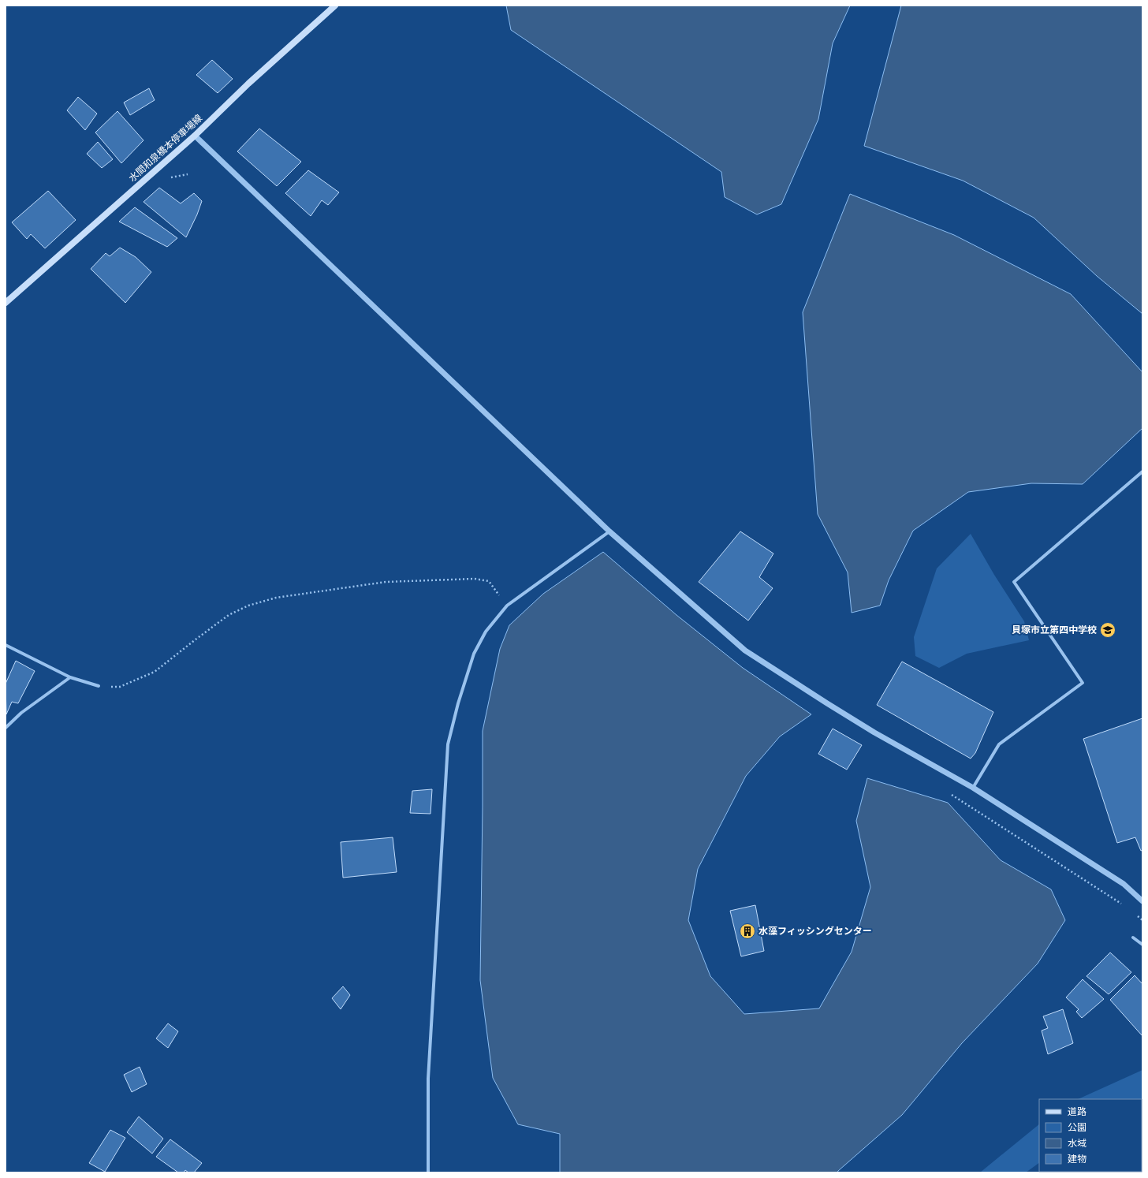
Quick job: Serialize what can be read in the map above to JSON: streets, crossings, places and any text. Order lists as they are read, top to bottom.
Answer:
{
  "streets": {
    "main road": ["水間和泉橋本停車場線"]
  },
  "places": {
    "school or university": ["貝塚市立第四中学校"],
    "building": ["水藻フィッシングセンター"]
  },
  "legend": [
    "道路",
    "公園",
    "水域",
    "建物"
  ]
}
